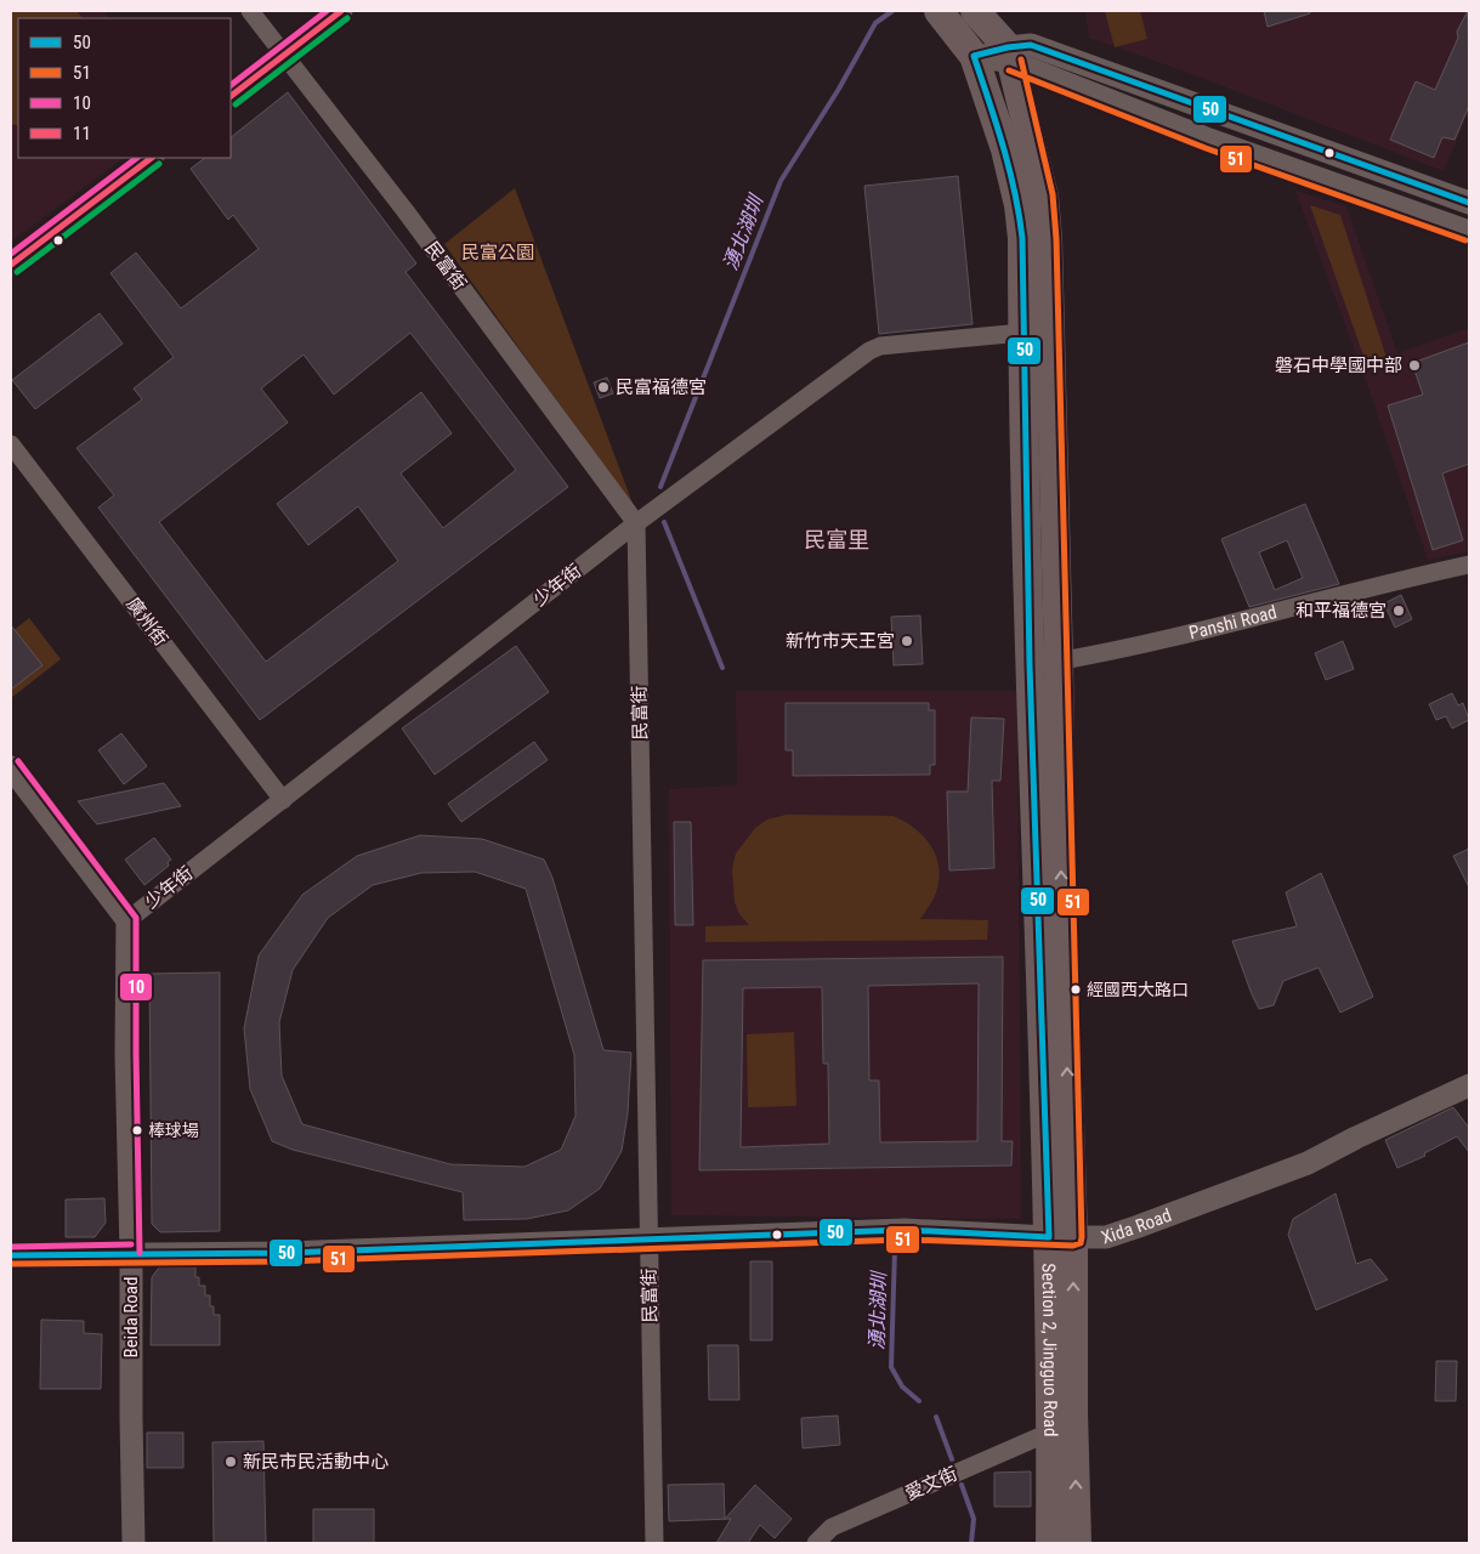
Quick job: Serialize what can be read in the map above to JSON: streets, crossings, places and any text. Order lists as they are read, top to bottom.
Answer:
{
  "streets": {
    "main road": ["Section 2, Jingguo Road"],
    "street": [
      "民富街",
      "少年街",
      "廣州街",
      "Panshi Road",
      "Xida Road",
      "Beida Road",
      "愛文街"
    ]
  },
  "crossings": [
    ["民富街", "少年街"],
    ["民富街", "Xida Road"],
    ["少年街", "廣州街"],
    ["少年街", "Beida Road"],
    ["少年街", "Section 2, Jingguo Road"],
    ["Panshi Road", "Section 2, Jingguo Road"],
    ["Xida Road", "Beida Road"],
    ["Xida Road", "Section 2, Jingguo Road"],
    ["Section 2, Jingguo Road", "愛文街"]
  ],
  "districts": ["民富里"],
  "water": ["湧北湖圳"],
  "parks": ["民富公園"],
  "places": [
    "磐石中學國中部",
    "民富福德宮",
    "和平福德宮",
    "新竹市天王宮",
    "經國西大路口",
    "棒球場",
    "新民市民活動中心"
  ],
  "lines": [
    "transit line 10",
    "transit line 11",
    "transit line 50",
    "transit line 51"
  ],
  "legend": [
    "50",
    "51",
    "10",
    "11"
  ]
}
